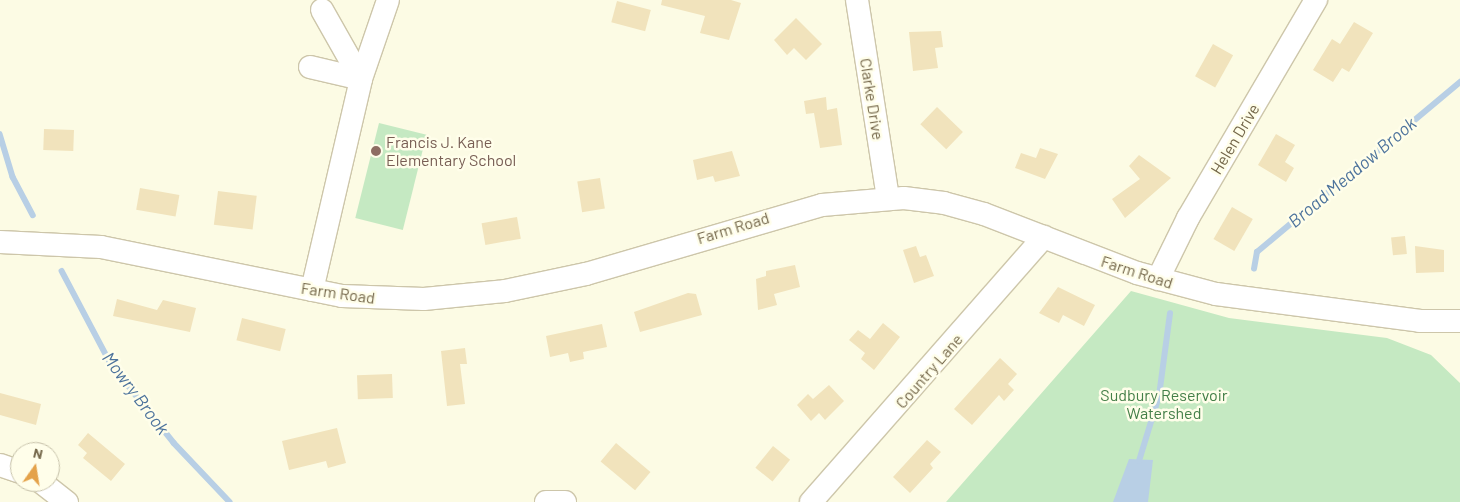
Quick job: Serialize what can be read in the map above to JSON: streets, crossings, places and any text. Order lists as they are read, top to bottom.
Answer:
{
  "streets": {
    "street": [
      "Clarke Drive",
      "Helen Drive",
      "Farm Road",
      "Country Lane"
    ]
  },
  "crossings": [
    ["Clarke Drive", "Farm Road"],
    ["Helen Drive", "Farm Road"],
    ["Farm Road", "Country Lane"]
  ],
  "water": ["Broad Meadow Brook", "Mowry Brook"],
  "parks": ["Sudbury Reservoir Watershed"],
  "places": ["Francis J. Kane Elementary School"],
  "north": "top"
}
